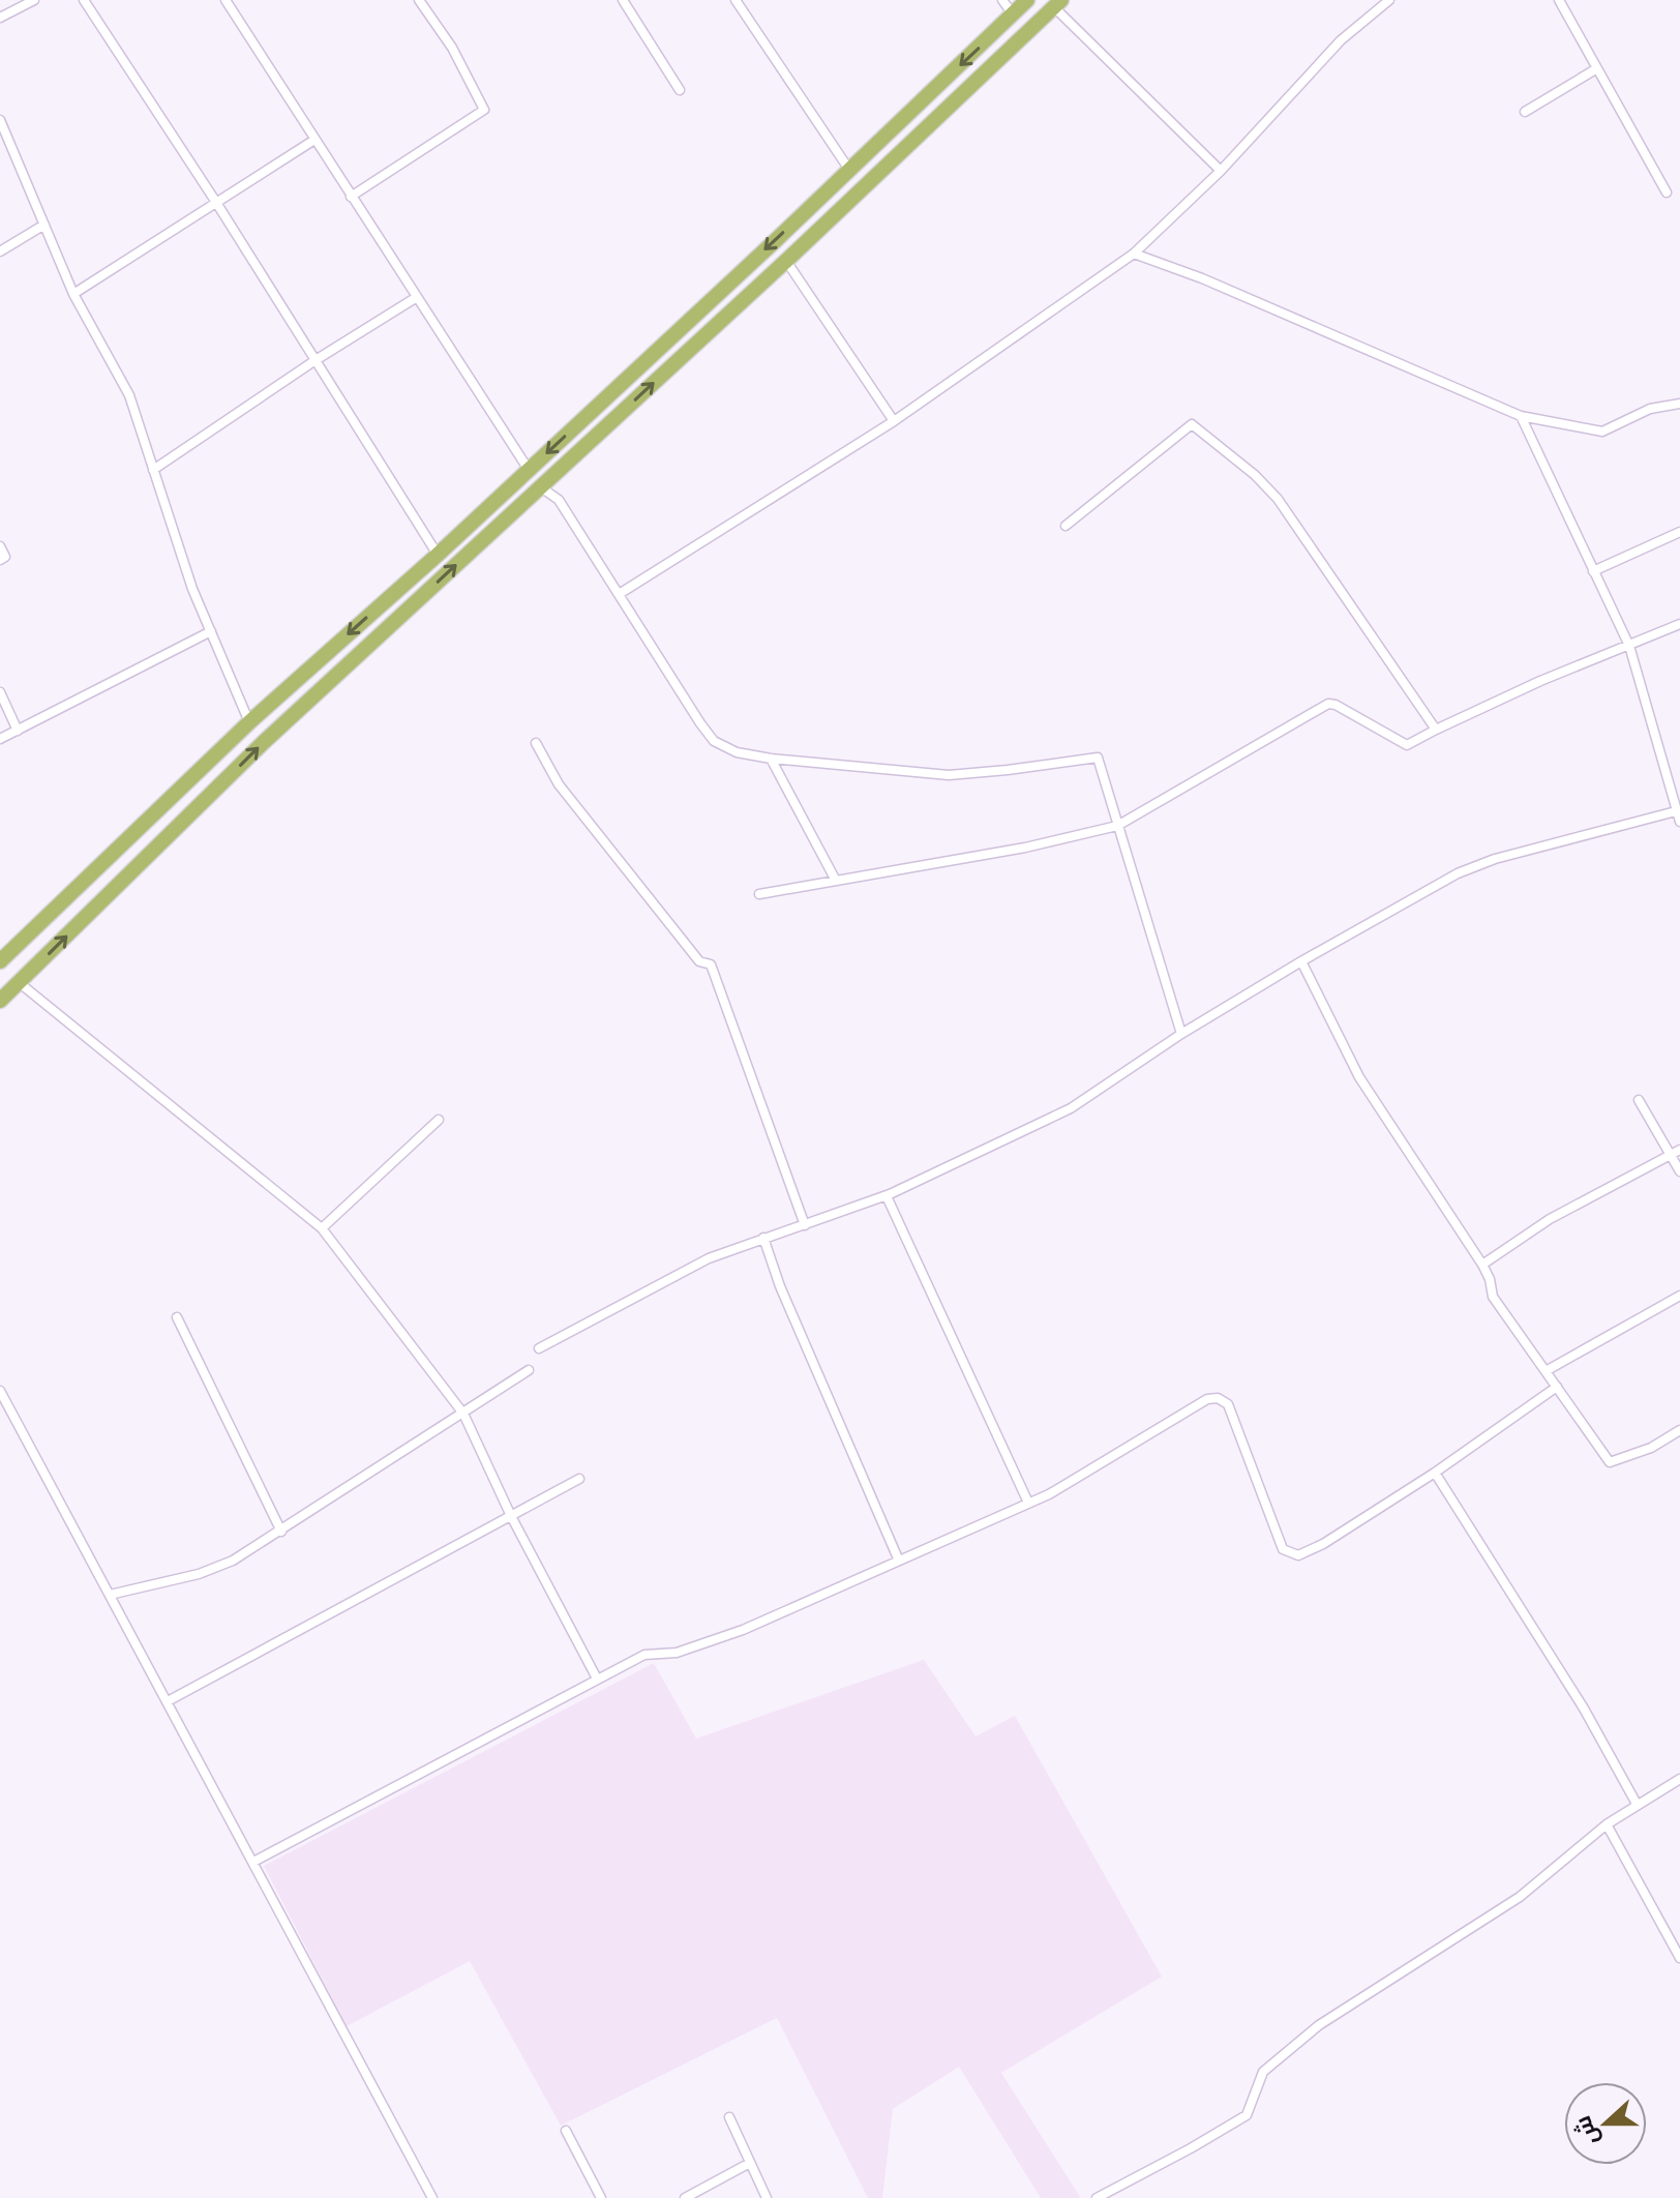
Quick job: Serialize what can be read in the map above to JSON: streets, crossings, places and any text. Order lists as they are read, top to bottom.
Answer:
{
  "north": "left"
}
